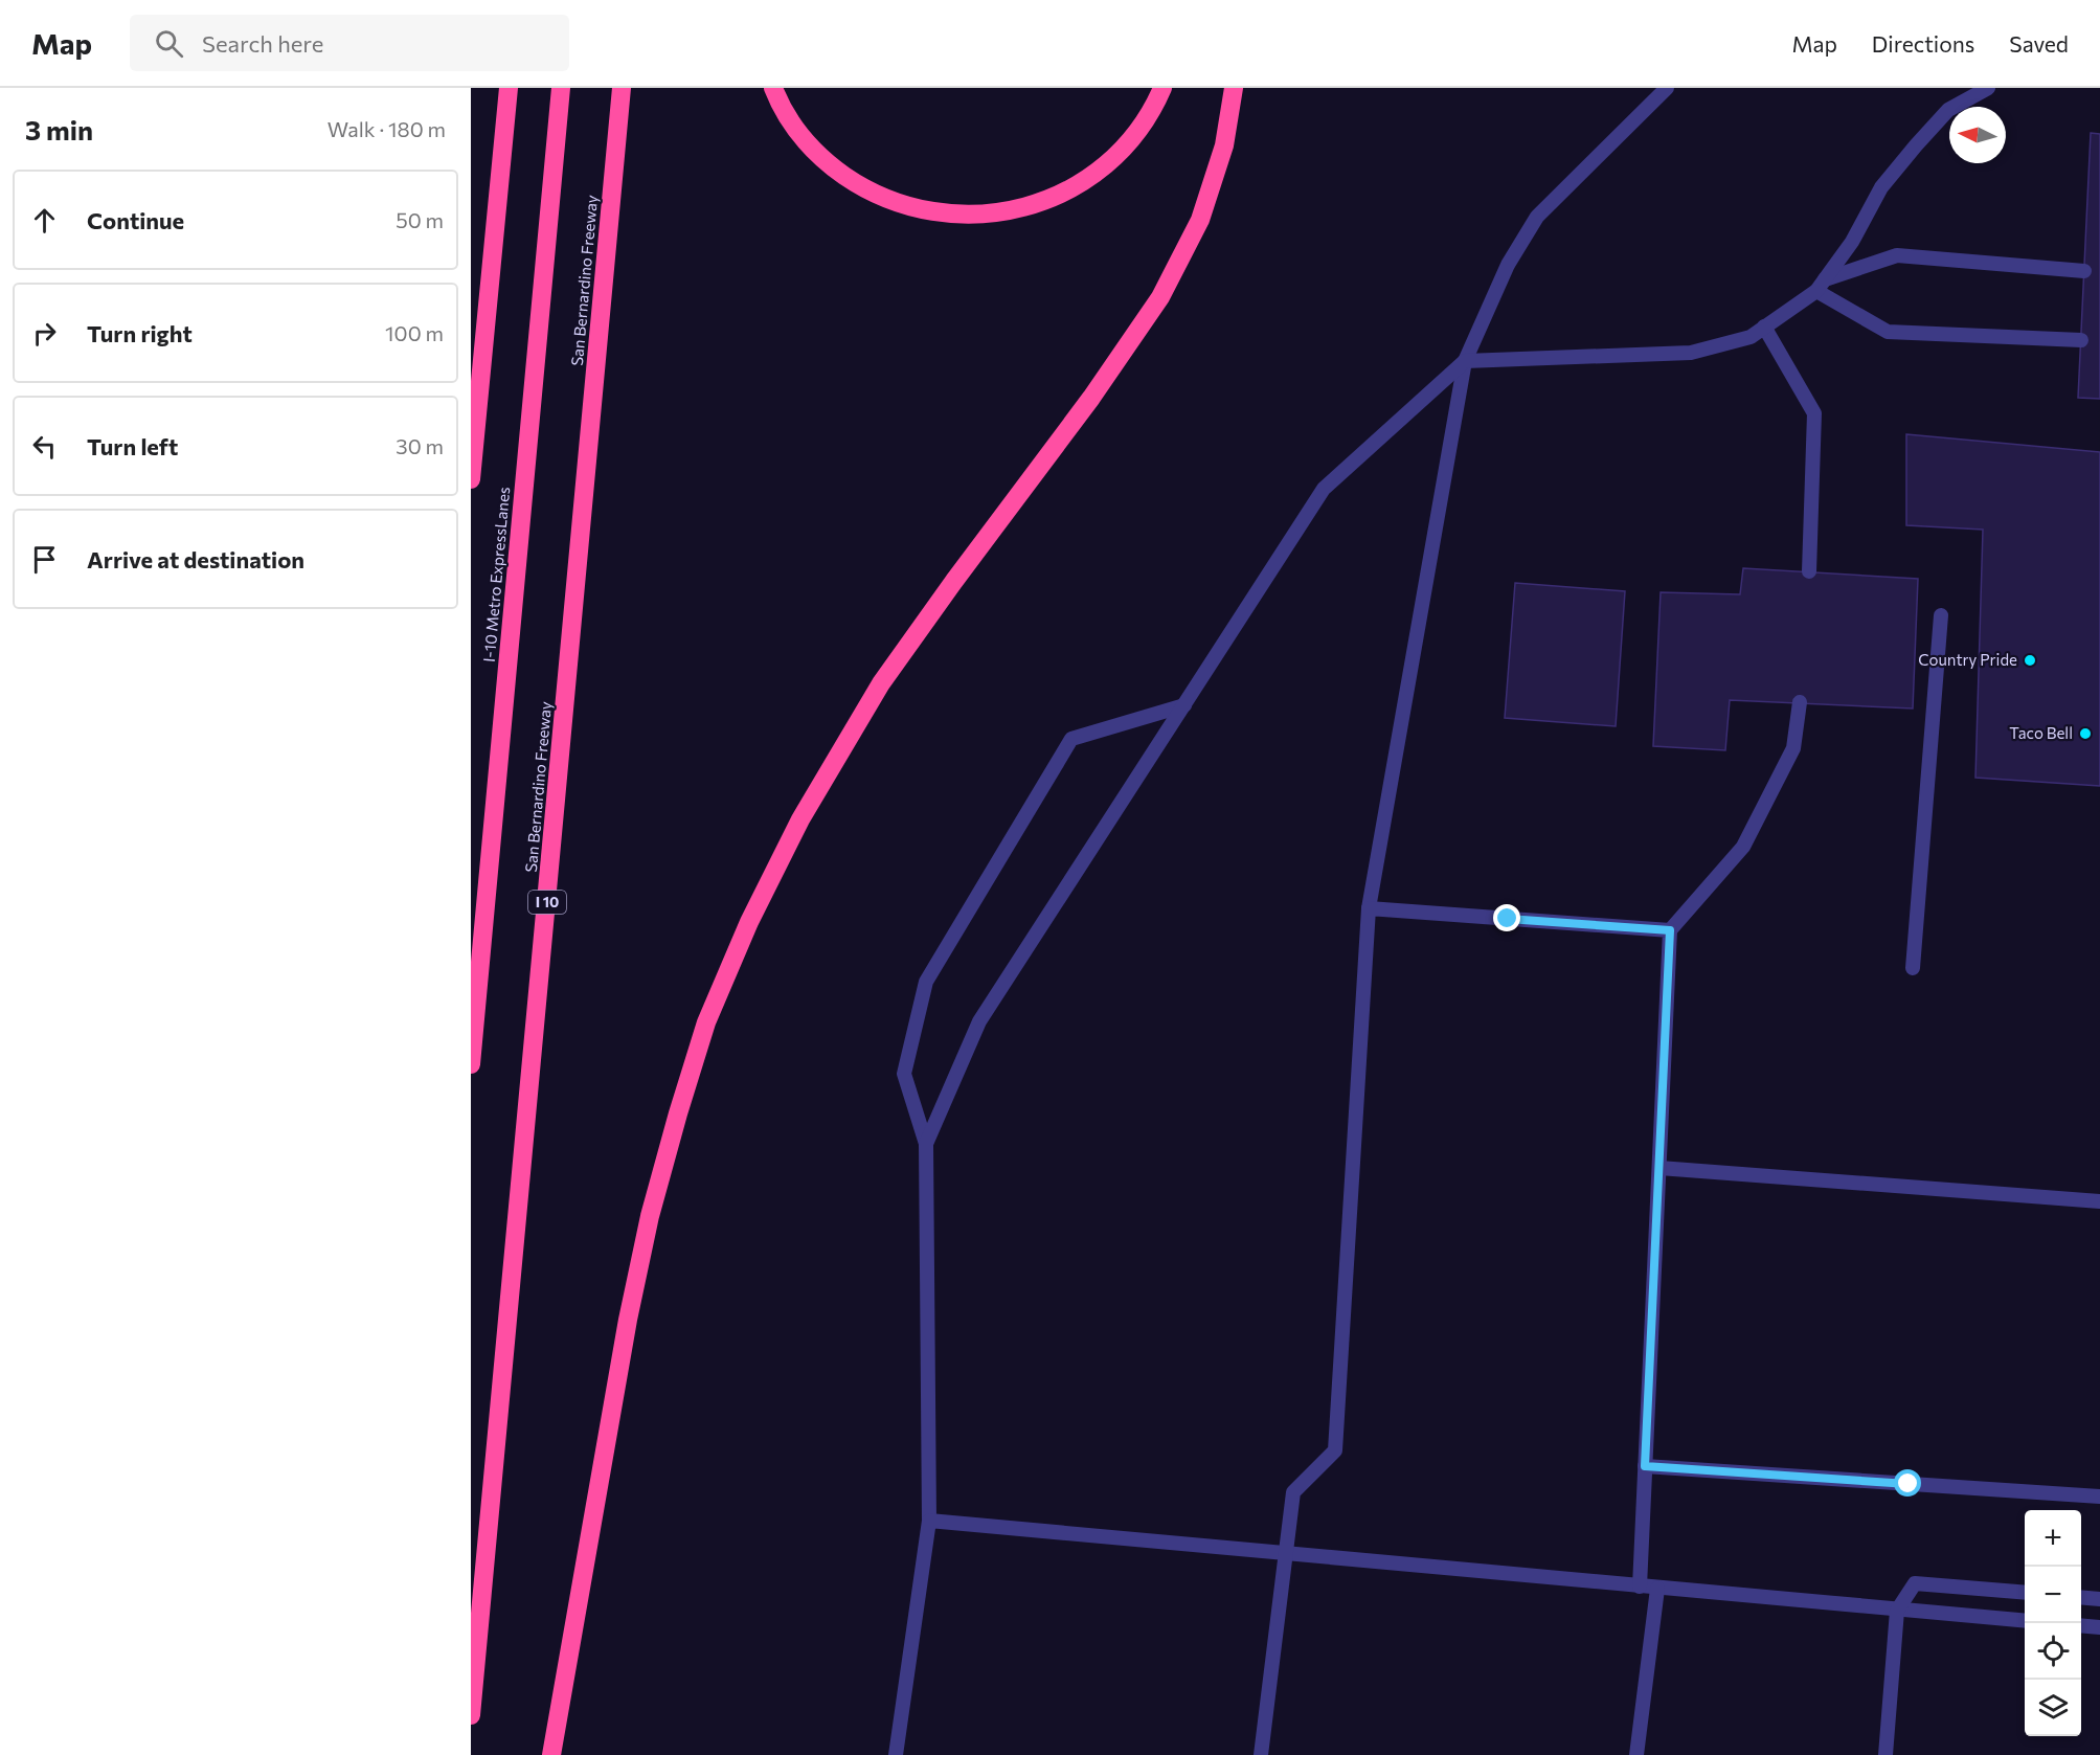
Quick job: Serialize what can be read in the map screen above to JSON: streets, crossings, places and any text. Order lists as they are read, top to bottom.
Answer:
{
  "streets": {
    "highway": ["San Bernardino Freeway", "I-10 Metro ExpressLanes", "I 10"]
  },
  "places": ["Country Pride", "Taco Bell"],
  "north": "left",
  "page": {
    "header": "Map",
    "search": "Search here",
    "nav": ["Map", "Directions", "Saved"],
    "heading": ["3 min", "Walk · 180 m"],
    "list": [
      ["Continue", "50 m"],
      ["Turn right", "100 m"],
      ["Turn left", "30 m"],
      "Arrive at destination"
    ],
    "map_buttons": ["+", "−"]
  }
}
